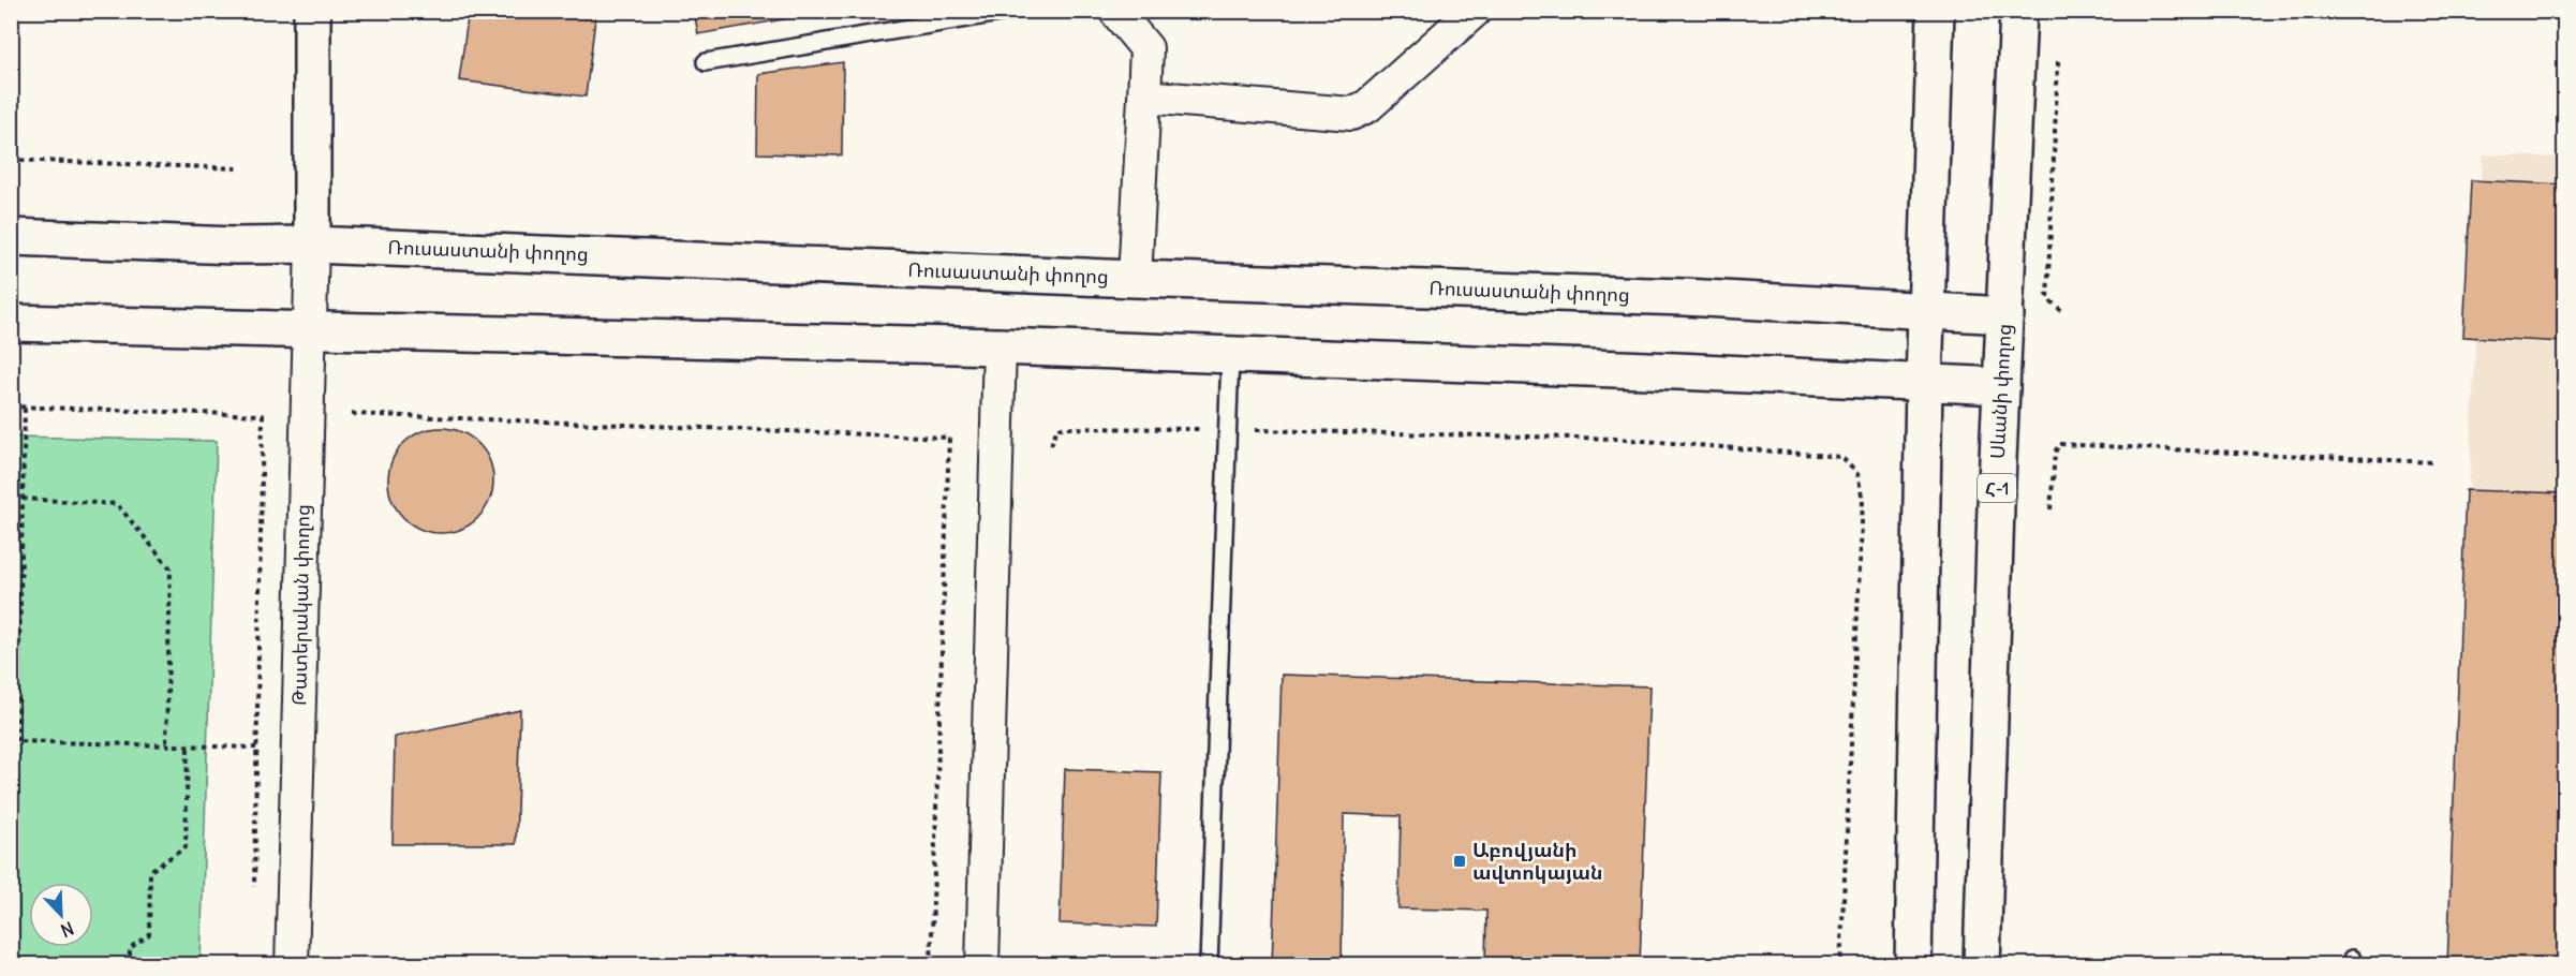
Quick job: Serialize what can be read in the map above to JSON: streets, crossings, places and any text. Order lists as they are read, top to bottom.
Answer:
{
  "streets": {
    "main road": ["Ռուսաստանի փողոց", "Սևանի փողոց", "Հ-1"],
    "street": ["Թատերական փողոց"]
  },
  "crossings": [
    ["Ռուսաստանի փողոց", "Սևանի փողոց"],
    ["Ռուսաստանի փողոց", "Թատերական փողոց"]
  ],
  "places": {
    "transit": ["Աբովյանի ավտոկայան"]
  },
  "north": "bottom right"
}
